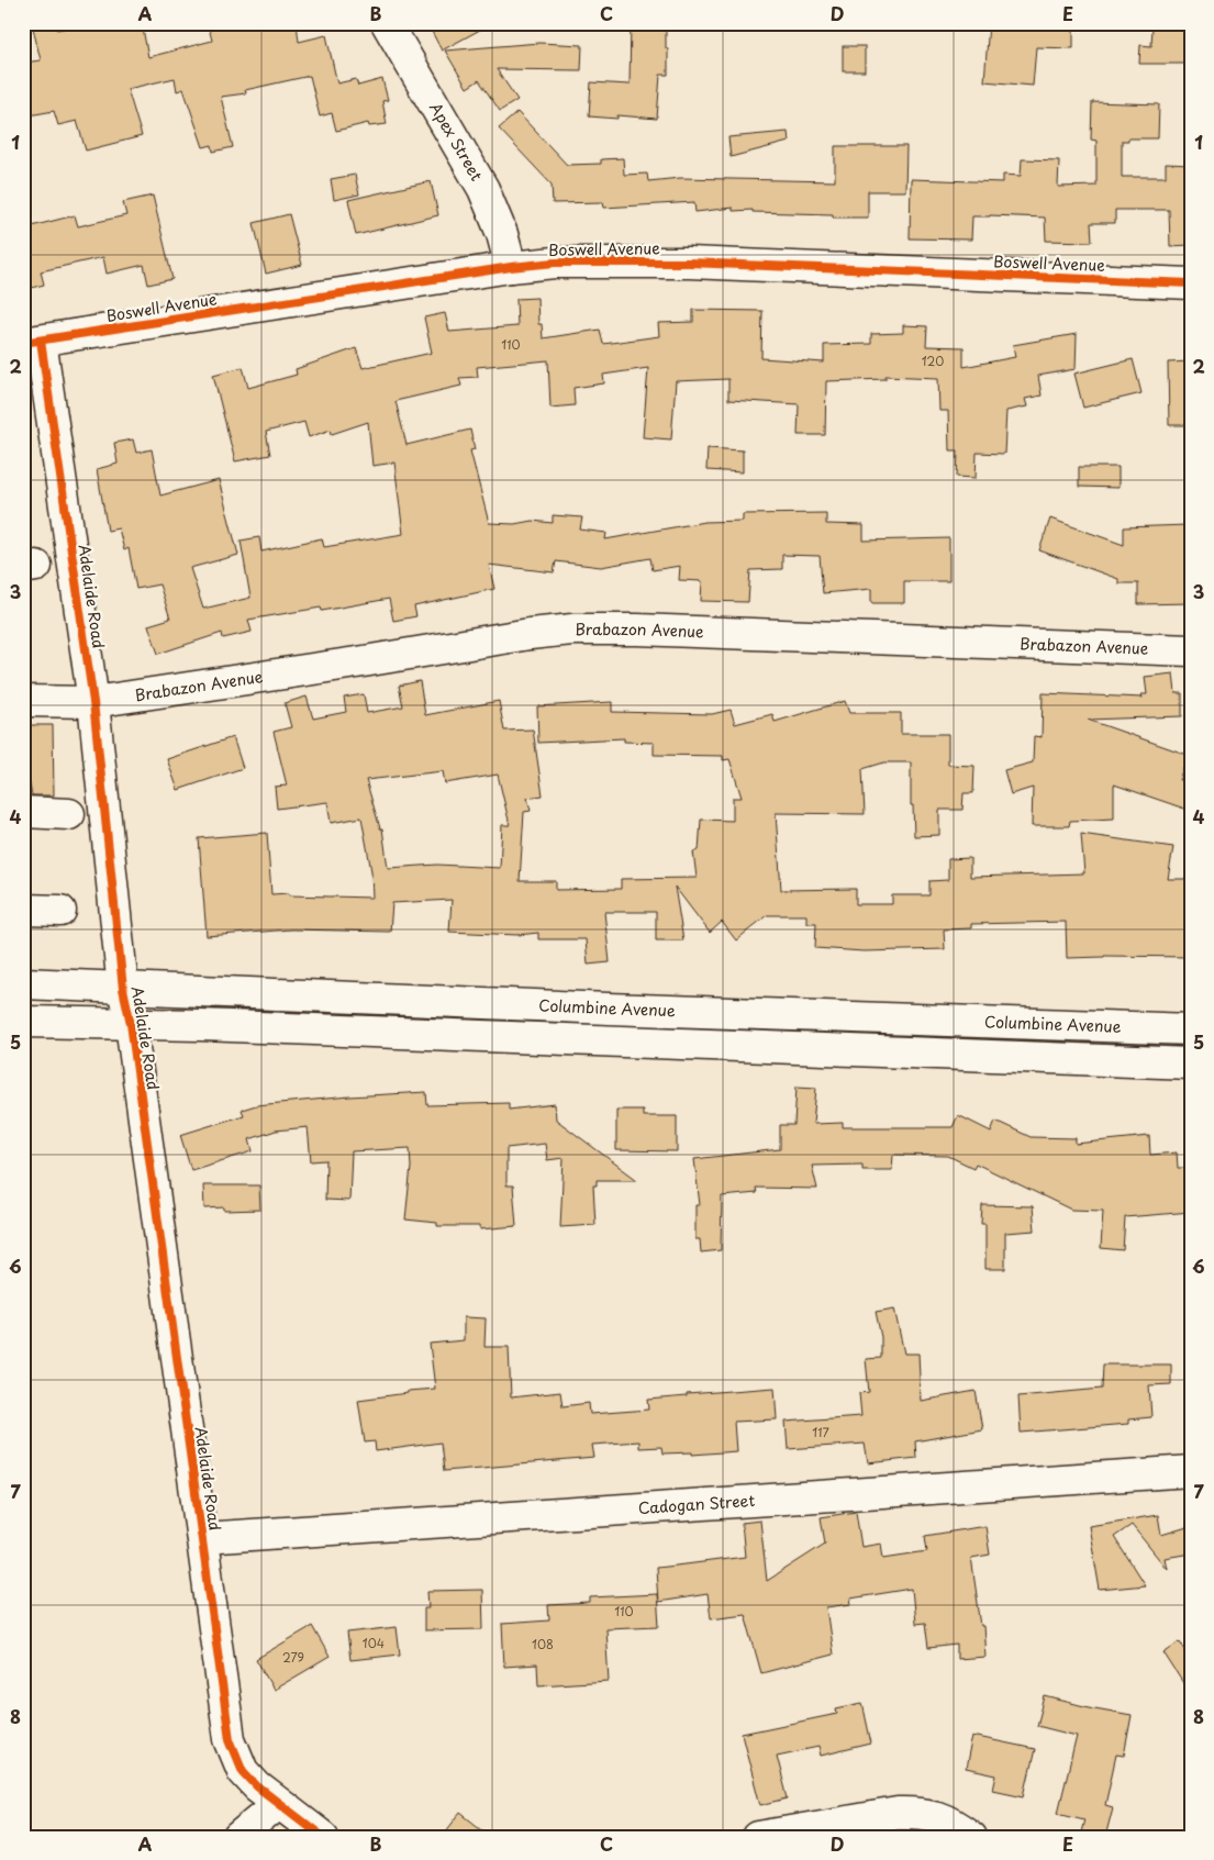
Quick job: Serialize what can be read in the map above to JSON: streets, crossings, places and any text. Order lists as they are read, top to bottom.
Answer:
{
  "streets": {
    "street": [
      "Apex Street",
      "Boswell Avenue",
      "Adelaide Road",
      "Brabazon Avenue",
      "Columbine Avenue",
      "Cadogan Street"
    ]
  },
  "crossings": [
    ["Apex Street", "Boswell Avenue"],
    ["Boswell Avenue", "Adelaide Road"],
    ["Adelaide Road", "Brabazon Avenue"],
    ["Adelaide Road", "Columbine Avenue"],
    ["Adelaide Road", "Cadogan Street"]
  ],
  "house_numbers": [
    "110",
    "120",
    "117",
    "110",
    "104",
    "108",
    "279"
  ],
  "grid": {
    "columns": [
      "A",
      "B",
      "C",
      "D",
      "E"
    ],
    "rows": [
      "1",
      "2",
      "3",
      "4",
      "5",
      "6",
      "7",
      "8"
    ]
  }
}
